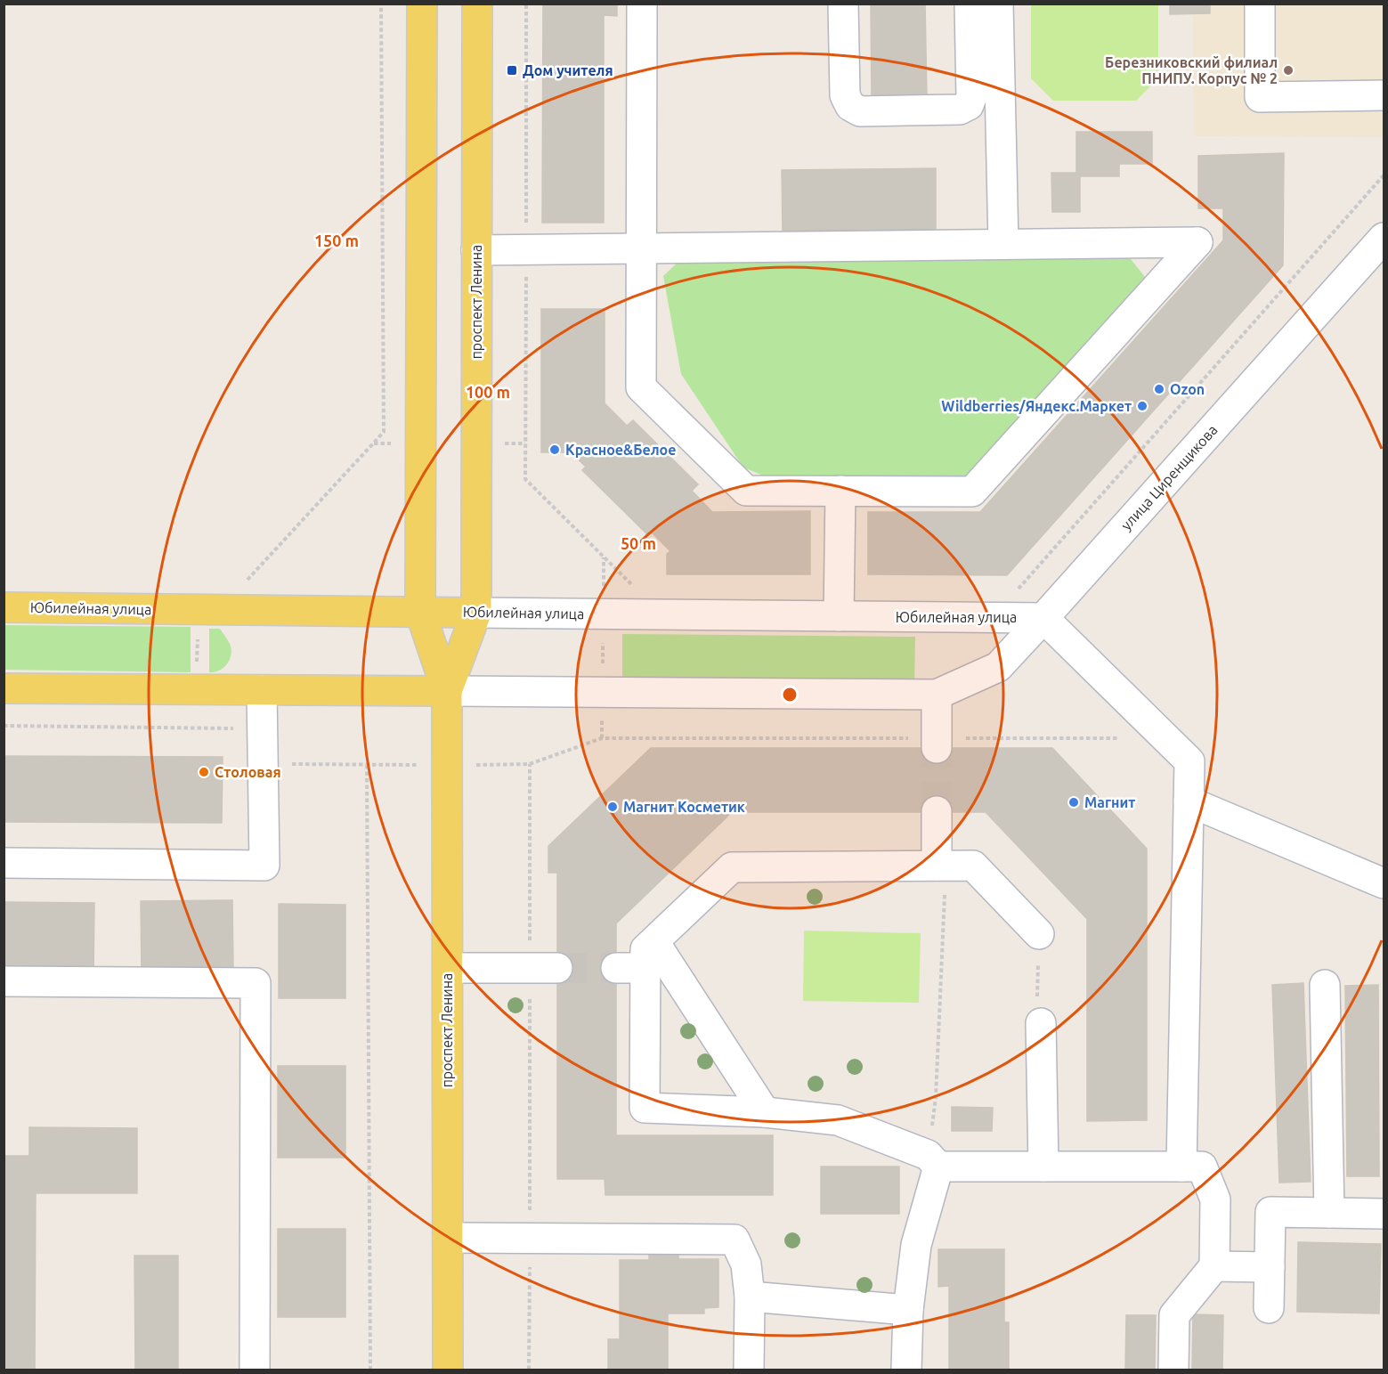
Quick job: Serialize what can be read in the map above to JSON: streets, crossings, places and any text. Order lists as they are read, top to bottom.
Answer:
{
  "streets": {
    "main road": ["проспект Ленина", "Юбилейная улица"],
    "street": ["улица Циренщикова"]
  },
  "crossings": [
    ["проспект Ленина", "Юбилейная улица"],
    ["улица Циренщикова", "Юбилейная улица"]
  ],
  "places": {
    "transit": ["Дом учителя"],
    "other": [
      "Березниковский филиал ПНИПУ. Корпус № 2",
      "Ozon",
      "Wildberries/Яндекс.Маркет",
      "Красное&Белое",
      "Столовая",
      "Магнит",
      "Магнит Косметик"
    ]
  },
  "rings": ["150 m", "100 m", "50 m"]
}
